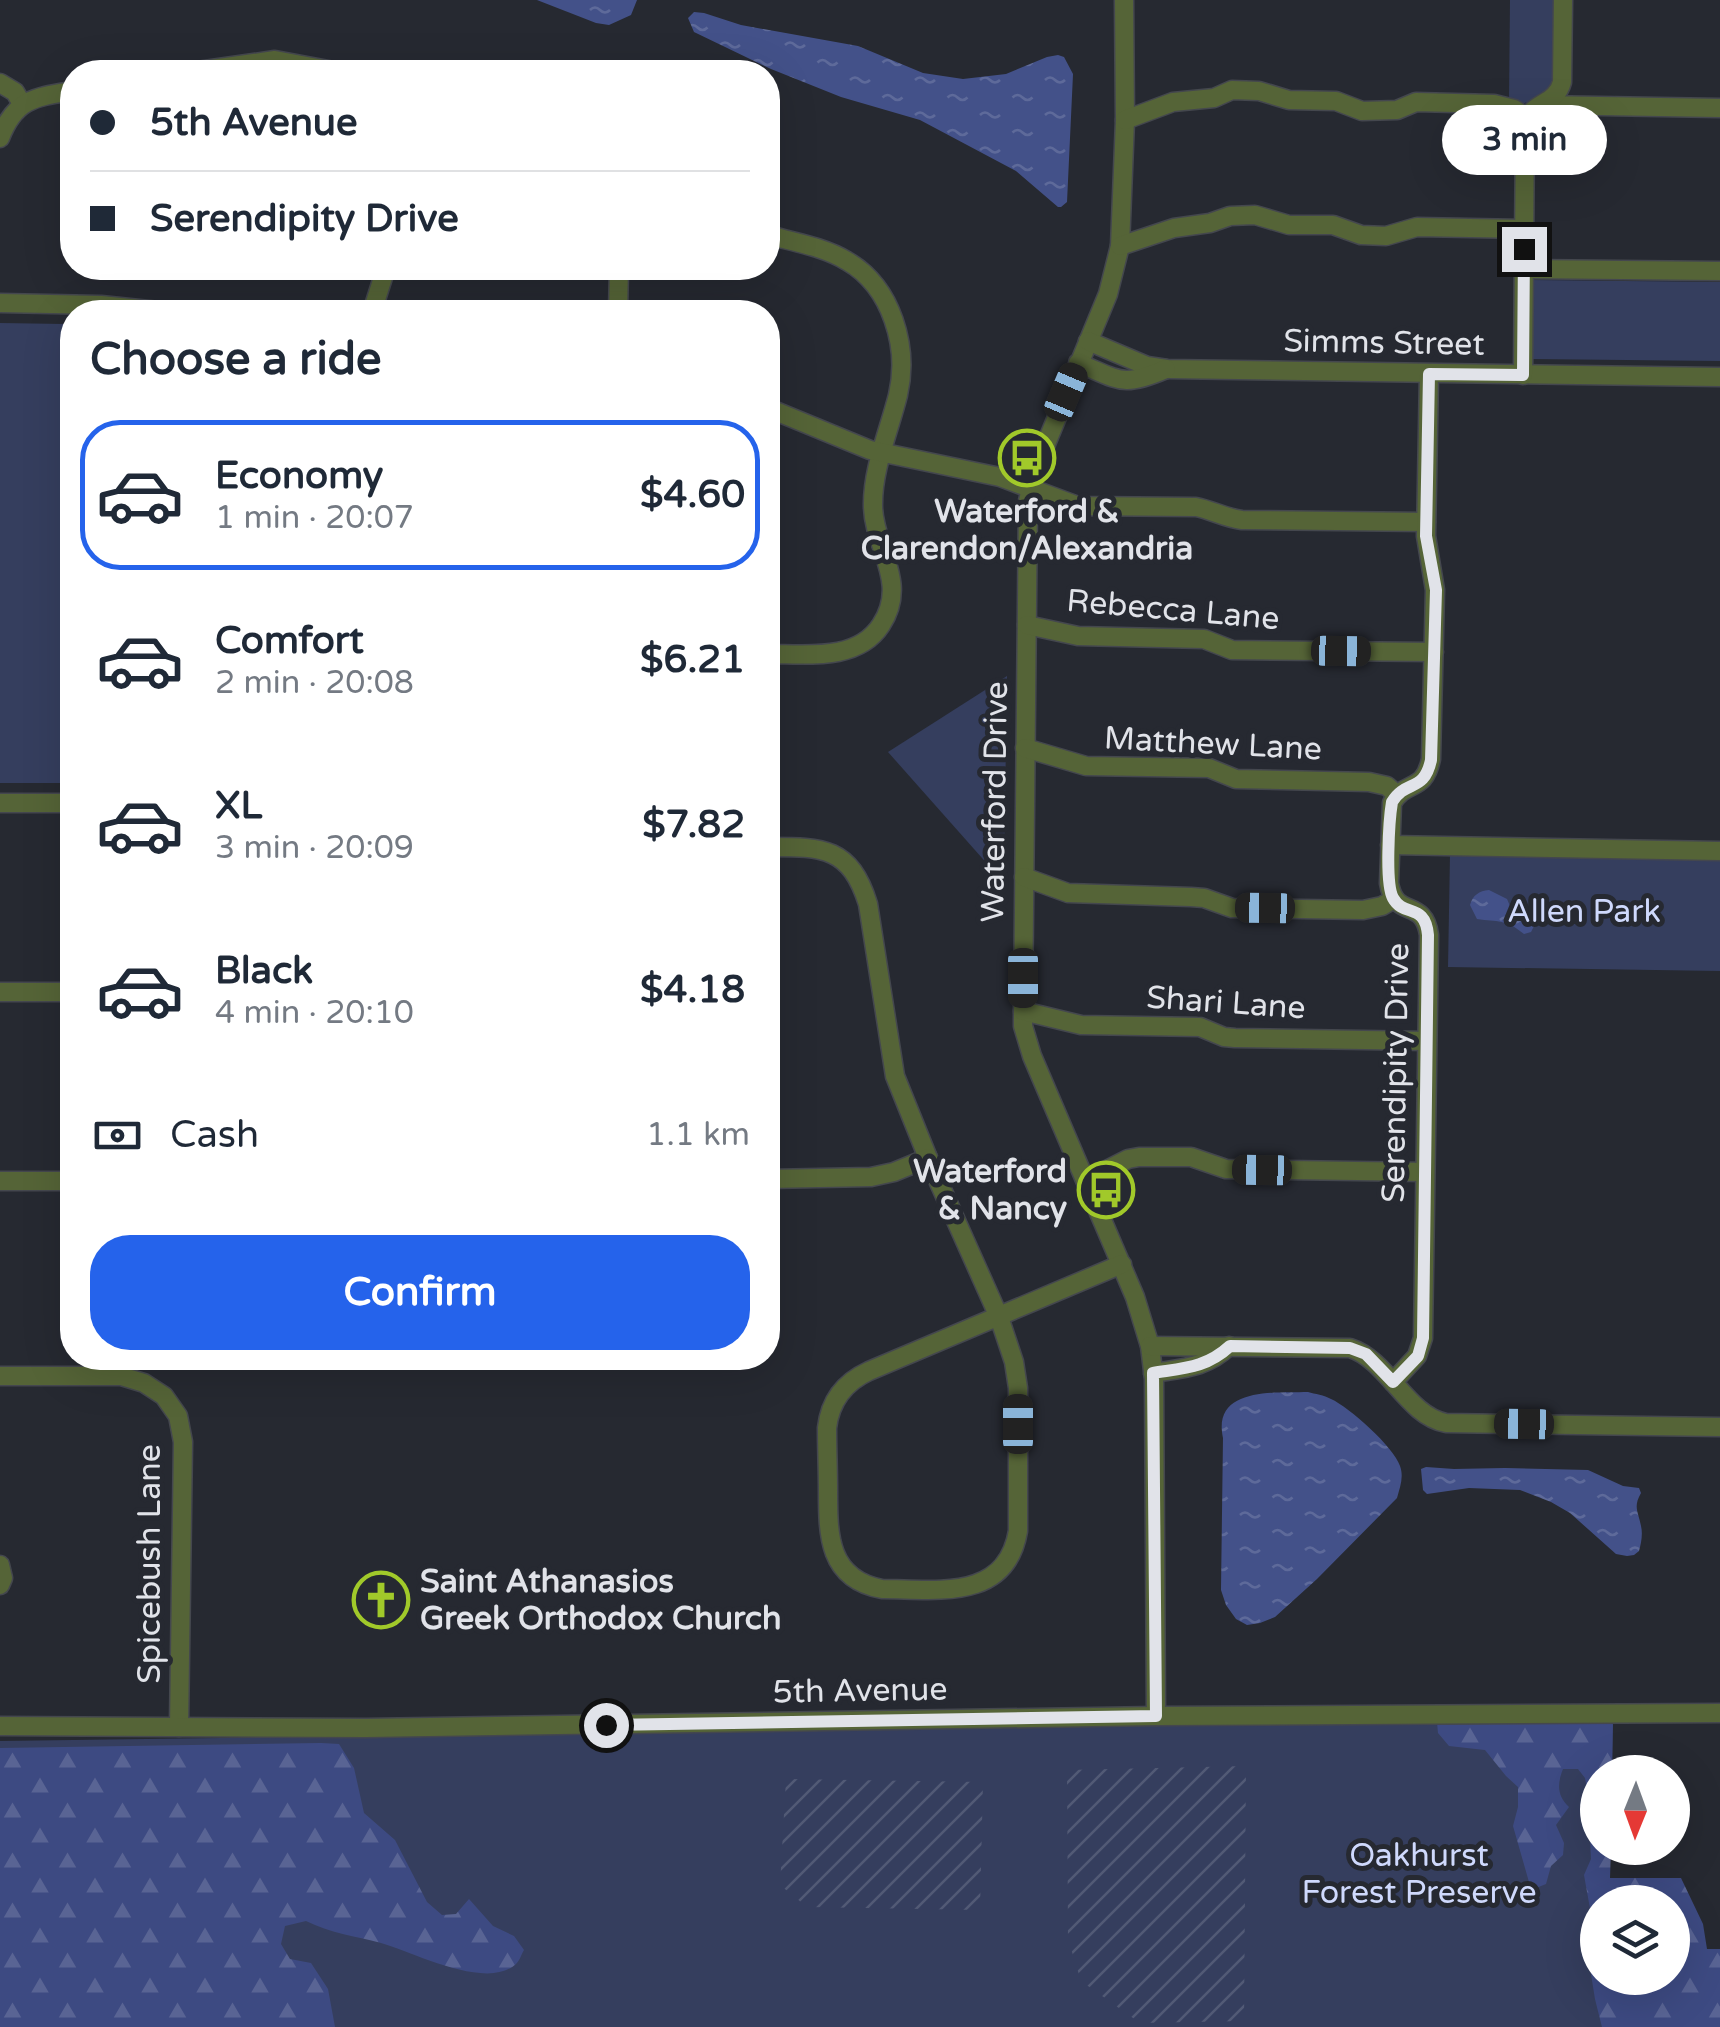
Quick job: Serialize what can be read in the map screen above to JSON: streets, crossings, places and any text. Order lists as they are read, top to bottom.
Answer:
{
  "streets": {
    "street": [
      "Simms Street",
      "Rebecca Lane",
      "Matthew Lane",
      "Waterford Drive",
      "Shari Lane",
      "Serendipity Drive",
      "Spicebush Lane",
      "5th Avenue"
    ]
  },
  "crossings": [
    ["Simms Street", "Waterford Drive"],
    ["Rebecca Lane", "Waterford Drive"],
    ["Matthew Lane", "Waterford Drive"],
    ["Matthew Lane", "Serendipity Drive"],
    ["Waterford Drive", "Shari Lane"],
    ["Waterford Drive", "5th Avenue"],
    ["Shari Lane", "Serendipity Drive"],
    ["Spicebush Lane", "5th Avenue"]
  ],
  "parks": ["Allen Park", "Oakhurst Forest Preserve"],
  "places": {
    "bus stop": ["Waterford & Clarendon/Alexandria", "Waterford & Nancy"],
    "church": ["Saint Athanasios Greek Orthodox Church"]
  },
  "north": "bottom",
  "page": {
    "banner": ["5th Avenue", "Serendipity Drive"],
    "bubble": "3 min",
    "heading": "Choose a ride",
    "list": [
      {
        "name": "Economy",
        "note": "1 min · 20:07",
        "value": "$4.60"
      },
      {
        "name": "Comfort",
        "note": "2 min · 20:08",
        "value": "$6.21"
      },
      {
        "name": "XL",
        "note": "3 min · 20:09",
        "value": "$7.82"
      },
      {
        "name": "Black",
        "note": "4 min · 20:10",
        "value": "$4.18"
      }
    ],
    "pay": ["Cash", "1.1 km"],
    "buttons": "Confirm"
  }
}
